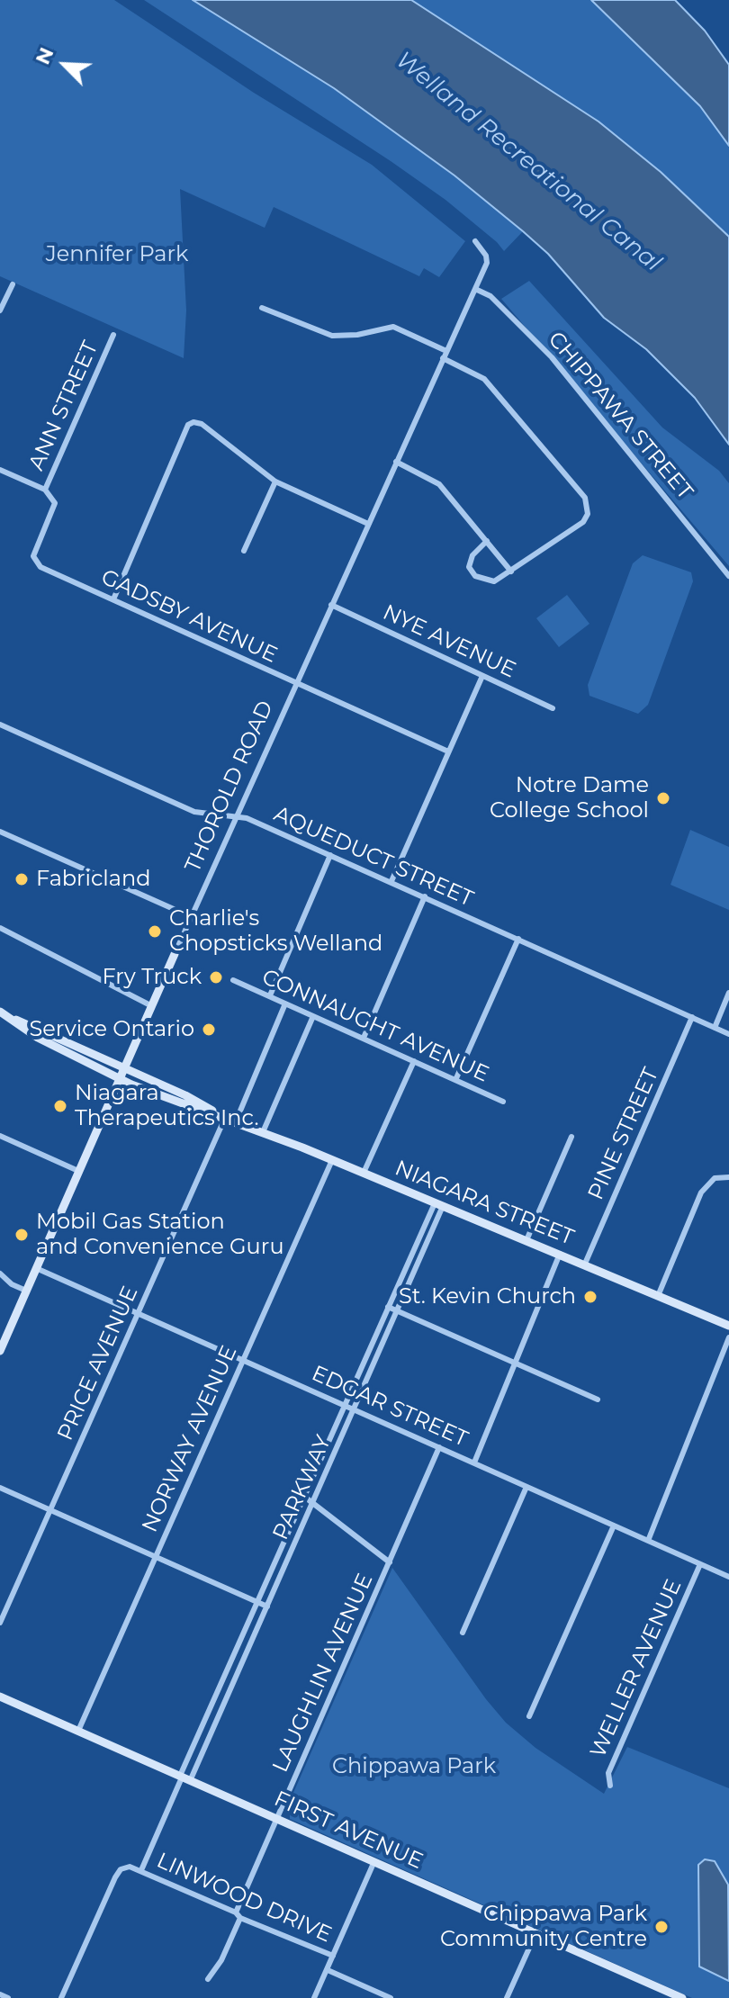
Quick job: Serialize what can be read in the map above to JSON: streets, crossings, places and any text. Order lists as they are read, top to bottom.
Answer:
{
  "streets": {
    "street": [
      "ANN STREET",
      "CHIPPAWA STREET",
      "GADSBY AVENUE",
      "NYE AVENUE",
      "THOROLD ROAD",
      "AQUEDUCT STREET",
      "CONNAUGHT AVENUE",
      "PINE STREET",
      "NIAGARA STREET",
      "PRICE AVENUE",
      "EDGAR STREET",
      "NORWAY AVENUE",
      "PARKWAY",
      "WELLER AVENUE",
      "LAUGHLIN AVENUE",
      "FIRST AVENUE",
      "LINWOOD DRIVE"
    ]
  },
  "crossings": [
    ["ANN STREET", "GADSBY AVENUE"],
    ["CHIPPAWA STREET", "THOROLD ROAD"],
    ["GADSBY AVENUE", "THOROLD ROAD"],
    ["NYE AVENUE", "THOROLD ROAD"],
    ["THOROLD ROAD", "AQUEDUCT STREET"],
    ["THOROLD ROAD", "NIAGARA STREET"],
    ["THOROLD ROAD", "EDGAR STREET"],
    ["AQUEDUCT STREET", "PINE STREET"],
    ["PINE STREET", "NIAGARA STREET"],
    ["NIAGARA STREET", "PRICE AVENUE"],
    ["NIAGARA STREET", "NORWAY AVENUE"],
    ["NIAGARA STREET", "PARKWAY"],
    ["PRICE AVENUE", "EDGAR STREET"],
    ["EDGAR STREET", "NORWAY AVENUE"],
    ["EDGAR STREET", "PARKWAY"],
    ["EDGAR STREET", "WELLER AVENUE"],
    ["EDGAR STREET", "LAUGHLIN AVENUE"],
    ["NORWAY AVENUE", "FIRST AVENUE"],
    ["PARKWAY", "FIRST AVENUE"],
    ["PARKWAY", "LINWOOD DRIVE"],
    ["LAUGHLIN AVENUE", "FIRST AVENUE"],
    ["LAUGHLIN AVENUE", "LINWOOD DRIVE"]
  ],
  "water": ["Welland Recreational Canal"],
  "parks": ["Jennifer Park", "Chippawa Park"],
  "places": [
    "Notre Dame College School",
    "Fabricland",
    "Charlie's Chopsticks Welland",
    "Fry Truck",
    "Service Ontario",
    "Niagara Therapeutics Inc.",
    "Mobil Gas Station and Convenience Guru",
    "St. Kevin Church",
    "Chippawa Park Community Centre"
  ],
  "north": "top left"
}
